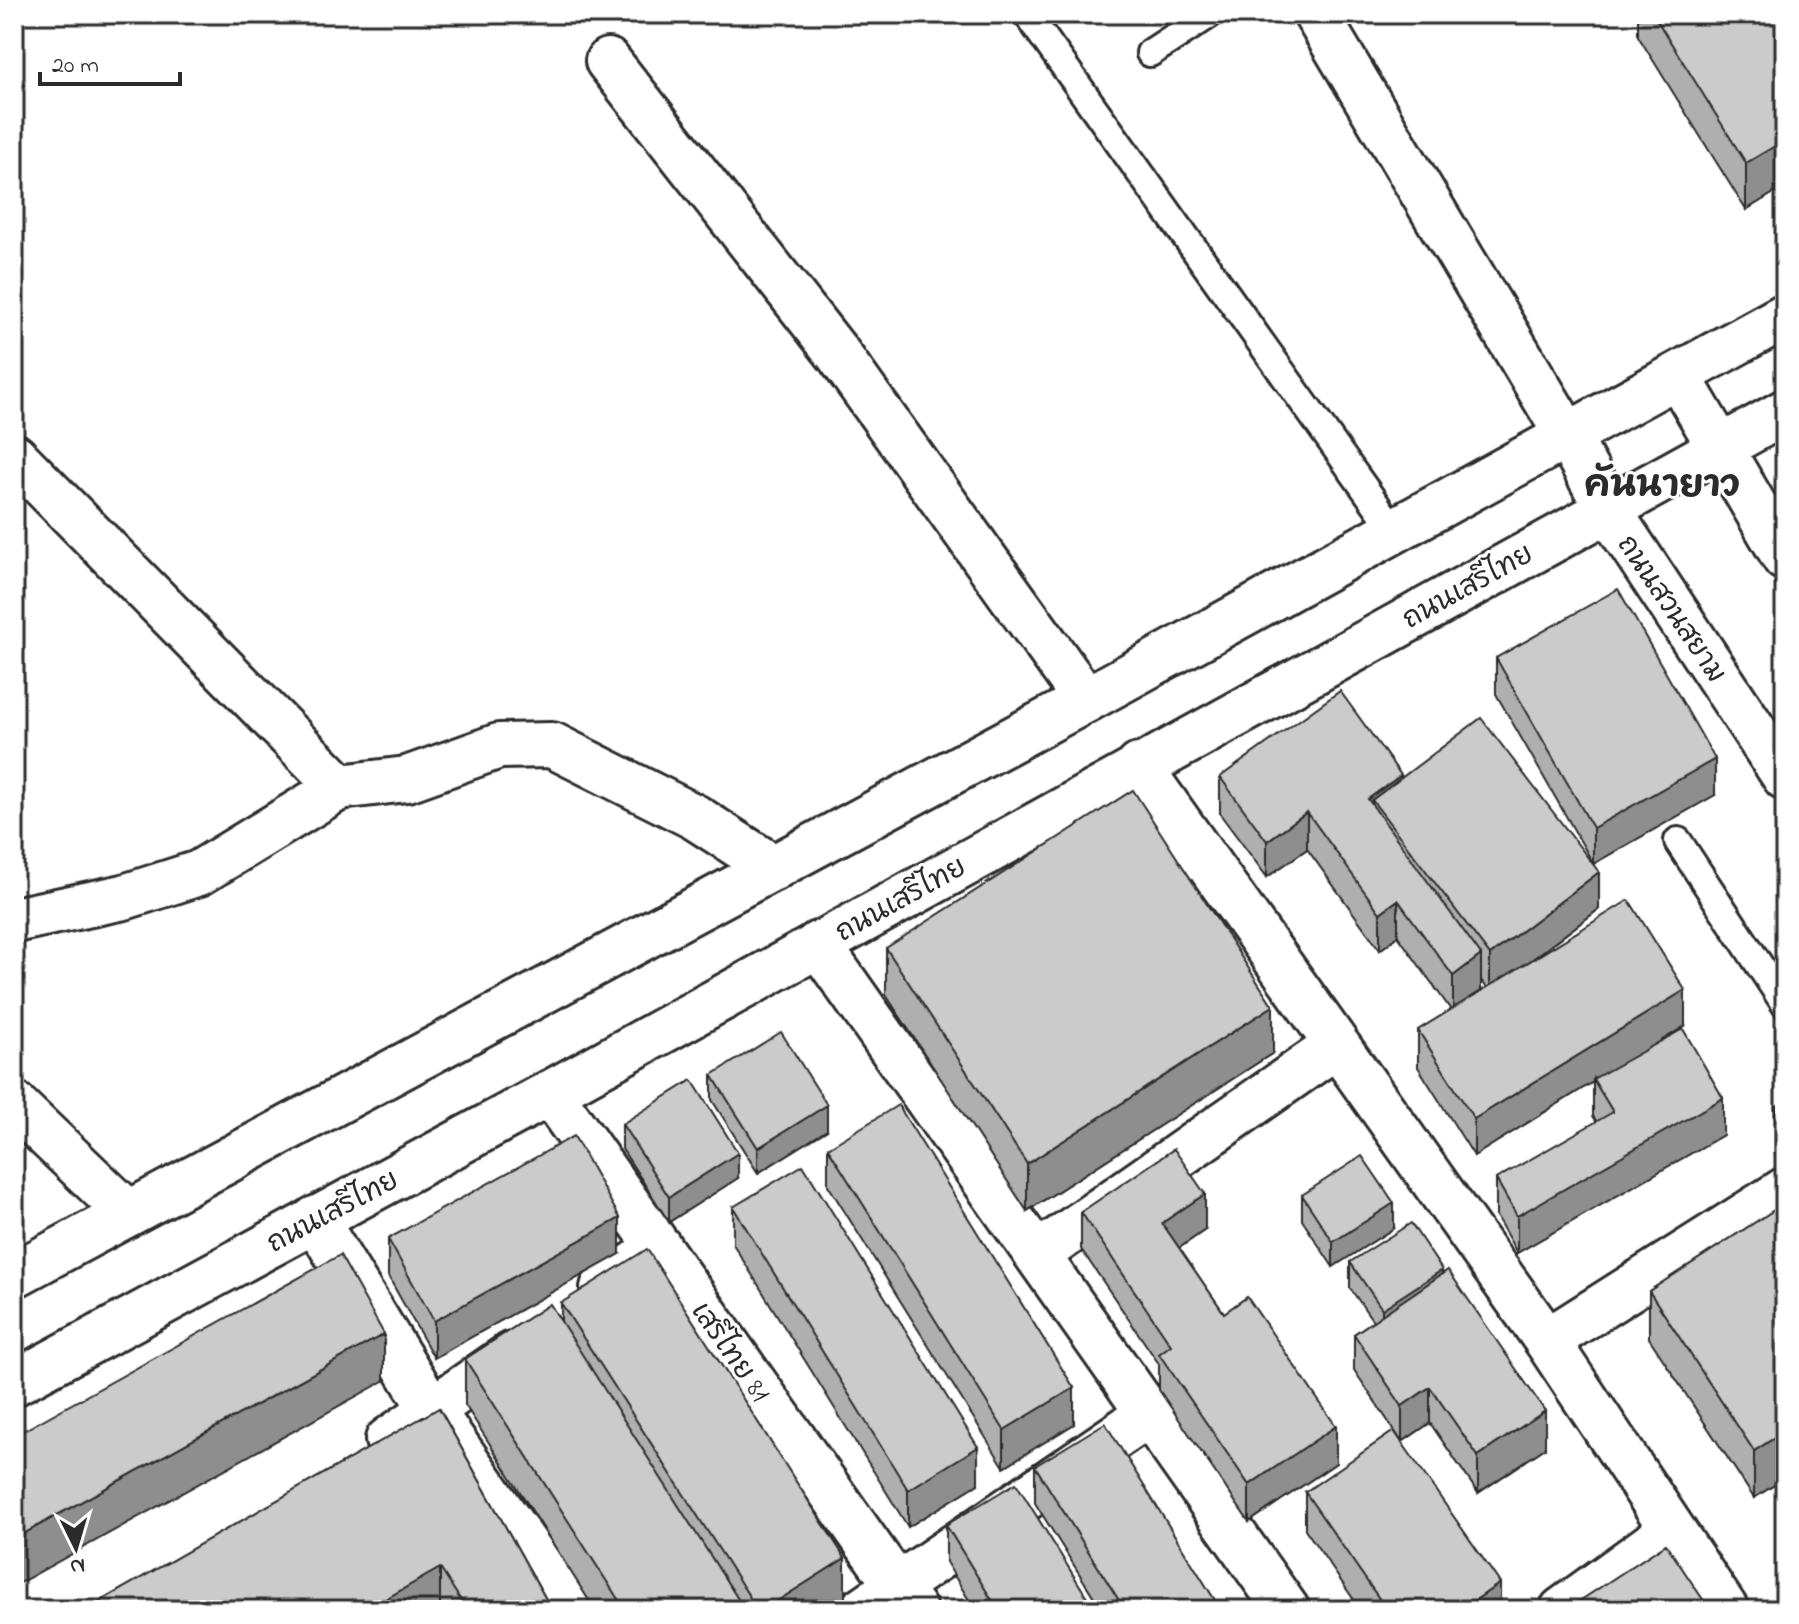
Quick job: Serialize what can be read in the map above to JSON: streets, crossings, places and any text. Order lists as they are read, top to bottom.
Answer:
{
  "streets": {
    "street": ["ถนนเสรีไทย", "ถนนสวนสยาม", "เสรีไทย 81"]
  },
  "crossings": [
    ["ถนนเสรีไทย", "ถนนสวนสยาม"],
    ["ถนนเสรีไทย", "เสรีไทย 81"]
  ],
  "districts": ["คันนายาว"],
  "scale_bar": "20 m",
  "north": "bottom"
}
